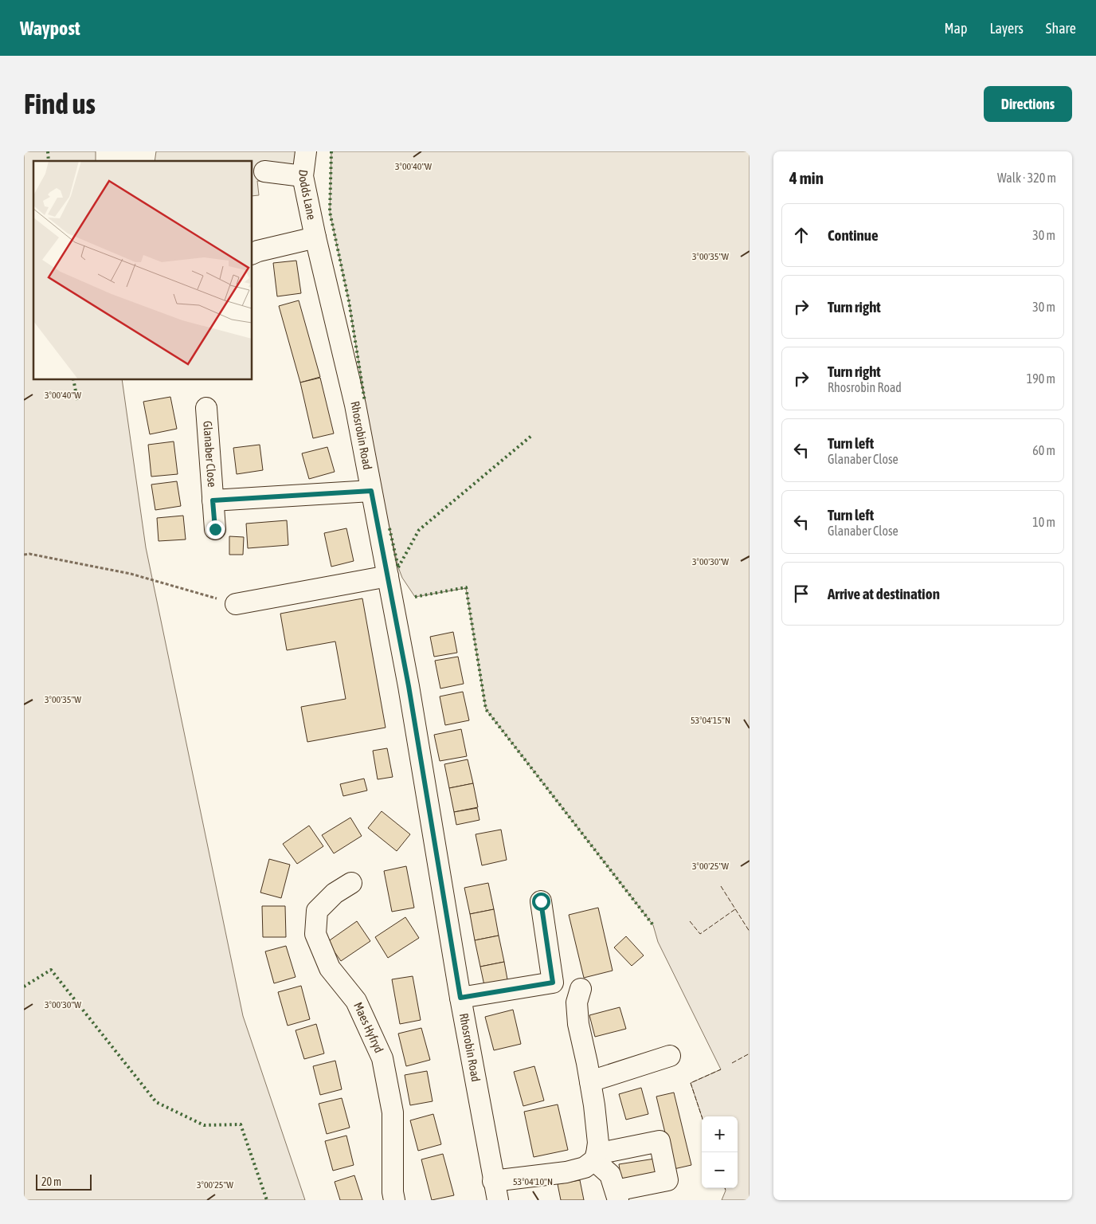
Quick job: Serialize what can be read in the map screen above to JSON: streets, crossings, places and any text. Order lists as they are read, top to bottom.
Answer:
{
  "streets": {
    "street": [
      "Dodds Lane",
      "Rhosrobin Road",
      "Glanaber Close",
      "Maes Hyfryd"
    ]
  },
  "crossings": [
    ["Dodds Lane", "Rhosrobin Road"],
    ["Rhosrobin Road", "Glanaber Close"]
  ],
  "scale_bar": "20 m",
  "page": {
    "header": "Waypost",
    "nav": ["Map", "Layers", "Share"],
    "buttons": "Directions",
    "title": "Find us",
    "heading": ["4 min", "Walk · 320 m"],
    "list": [
      ["Continue", "30 m"],
      ["Turn right", "30 m"],
      ["Turn right", "Rhosrobin Road", "190 m"],
      ["Turn left", "Glanaber Close", "60 m"],
      ["Turn left", "Glanaber Close", "10 m"],
      "Arrive at destination"
    ],
    "map_buttons": ["+", "−"],
    "scale": "20 m"
  },
  "coordinates": [
    "3°00'40\"W",
    "3°00'35\"W",
    "3°00'30\"W",
    "53°04'15\"N",
    "3°00'25\"W",
    "53°04'10\"N"
  ]
}
